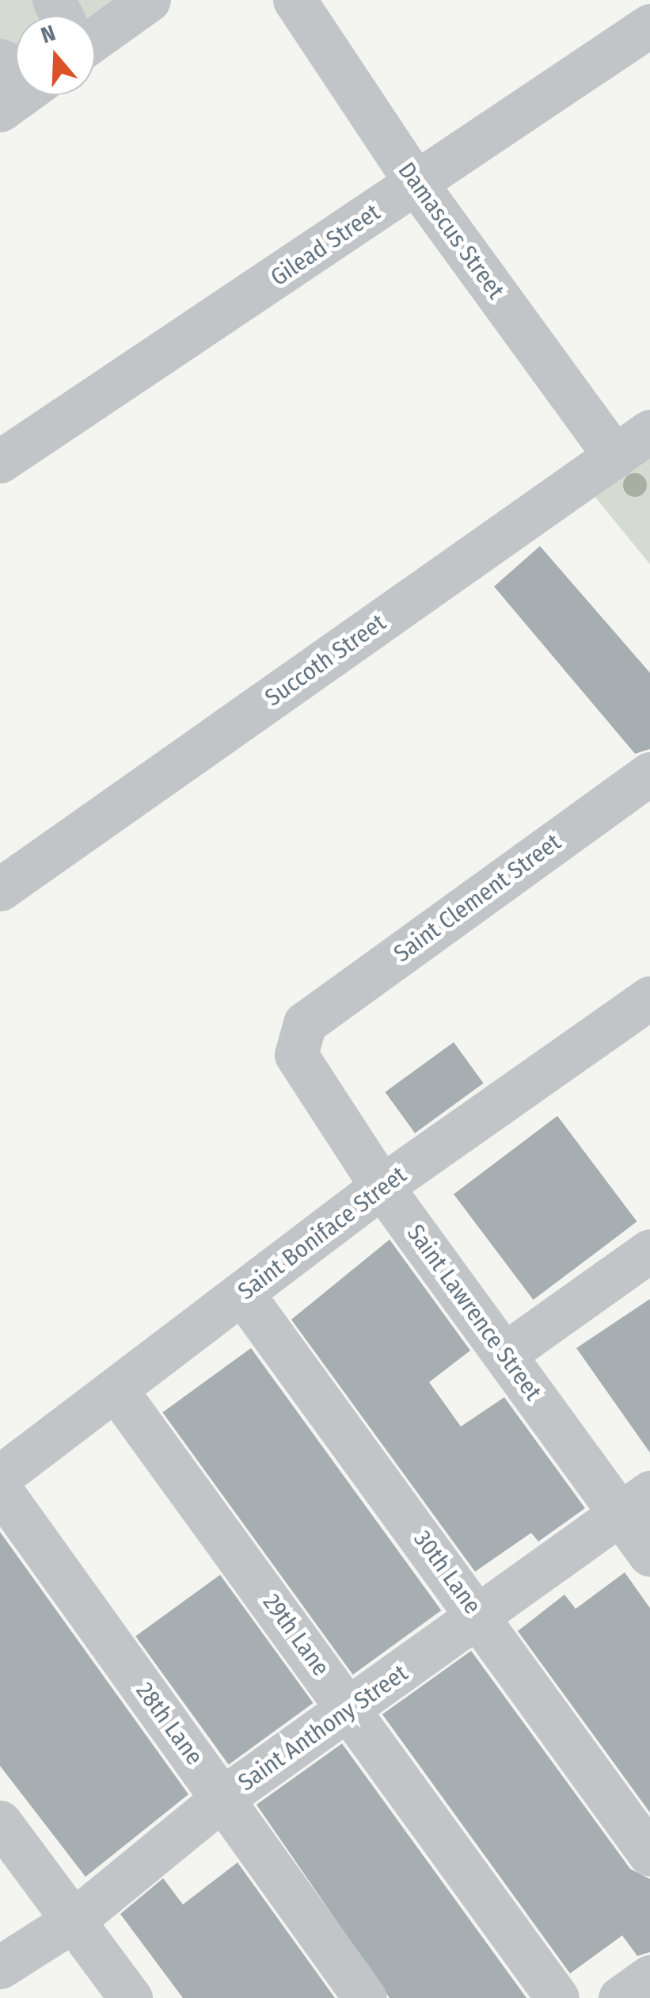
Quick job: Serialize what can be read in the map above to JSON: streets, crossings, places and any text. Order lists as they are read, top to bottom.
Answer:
{
  "streets": {
    "street": [
      "Damascus Street",
      "Gilead Street",
      "Succoth Street",
      "Saint Clement Street",
      "Saint Boniface Street",
      "Saint Lawrence Street",
      "30th Lane",
      "29th Lane",
      "28th Lane",
      "Saint Anthony Street"
    ]
  },
  "crossings": [
    ["Damascus Street", "Gilead Street"],
    ["Damascus Street", "Succoth Street"],
    ["Saint Clement Street", "Saint Lawrence Street"],
    ["Saint Boniface Street", "Saint Lawrence Street"],
    ["Saint Boniface Street", "30th Lane"],
    ["Saint Boniface Street", "29th Lane"],
    ["Saint Lawrence Street", "Saint Anthony Street"],
    ["30th Lane", "Saint Anthony Street"],
    ["29th Lane", "Saint Anthony Street"],
    ["28th Lane", "Saint Anthony Street"]
  ],
  "north": "top"
}
